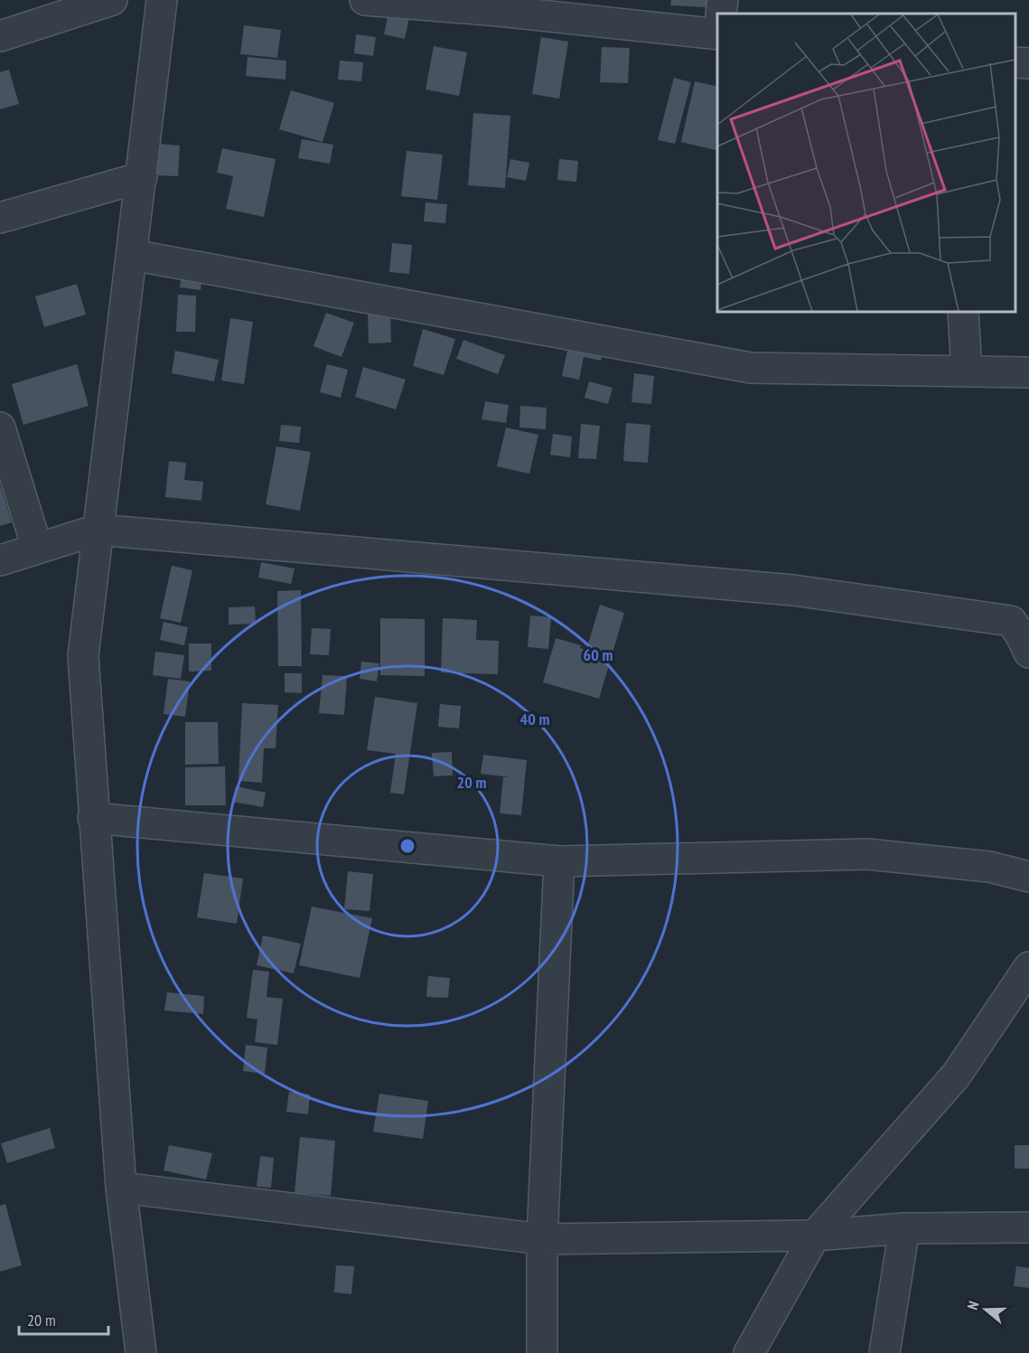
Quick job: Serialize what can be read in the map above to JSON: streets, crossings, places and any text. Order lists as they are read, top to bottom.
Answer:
{
  "scale_bar": "20 m",
  "north": "left",
  "rings": ["60 m", "40 m", "20 m"]
}
